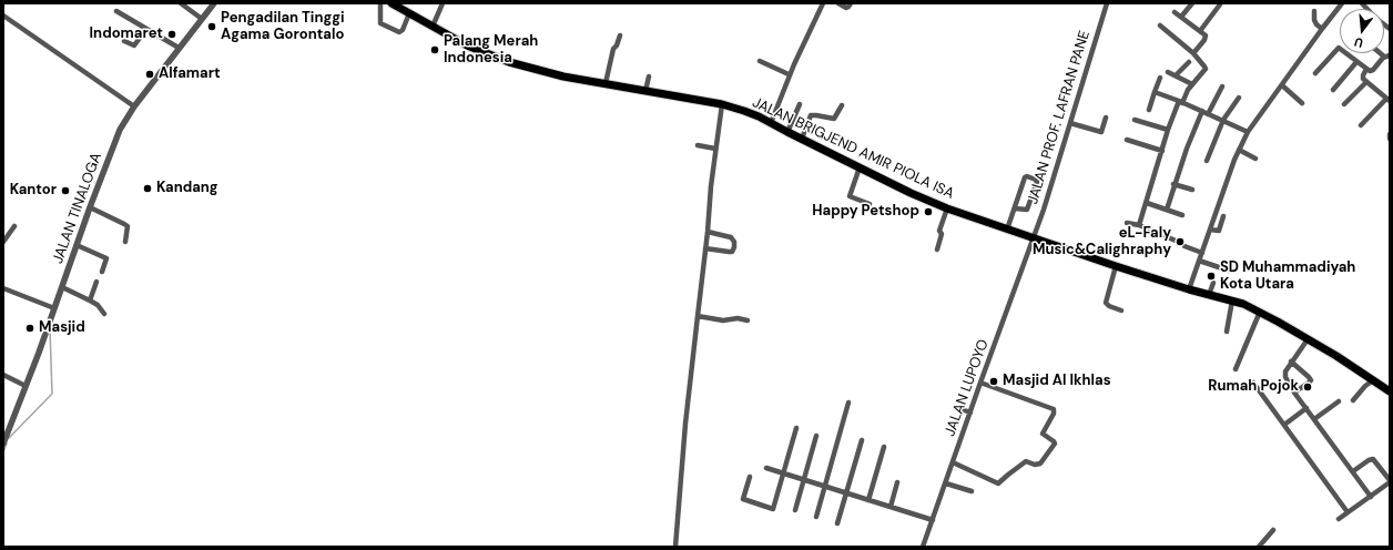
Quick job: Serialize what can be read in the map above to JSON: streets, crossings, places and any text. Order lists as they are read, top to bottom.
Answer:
{
  "streets": {
    "main road": ["JALAN BRIGJEND AMIR PIOLA ISA"],
    "street": ["JALAN PROF. LAFRAN PANE", "JALAN TINALOGA", "JALAN LUPOYO"]
  },
  "crossings": [
    ["JALAN PROF. LAFRAN PANE", "JALAN BRIGJEND AMIR PIOLA ISA"],
    ["JALAN PROF. LAFRAN PANE", "JALAN LUPOYO"],
    ["JALAN BRIGJEND AMIR PIOLA ISA", "JALAN LUPOYO"]
  ],
  "places": [
    "Pengadilan Tinggi Agama Gorontalo",
    "Indomaret",
    "Palang Merah Indonesia",
    "Alfamart",
    "Kandang",
    "Kantor",
    "Happy Petshop",
    "eL-Faly Music&Calighraphy",
    "SD Muhammadiyah Kota Utara",
    "Masjid",
    "Masjid Al Ikhlas",
    "Rumah Pojok"
  ],
  "north": "bottom"
}
